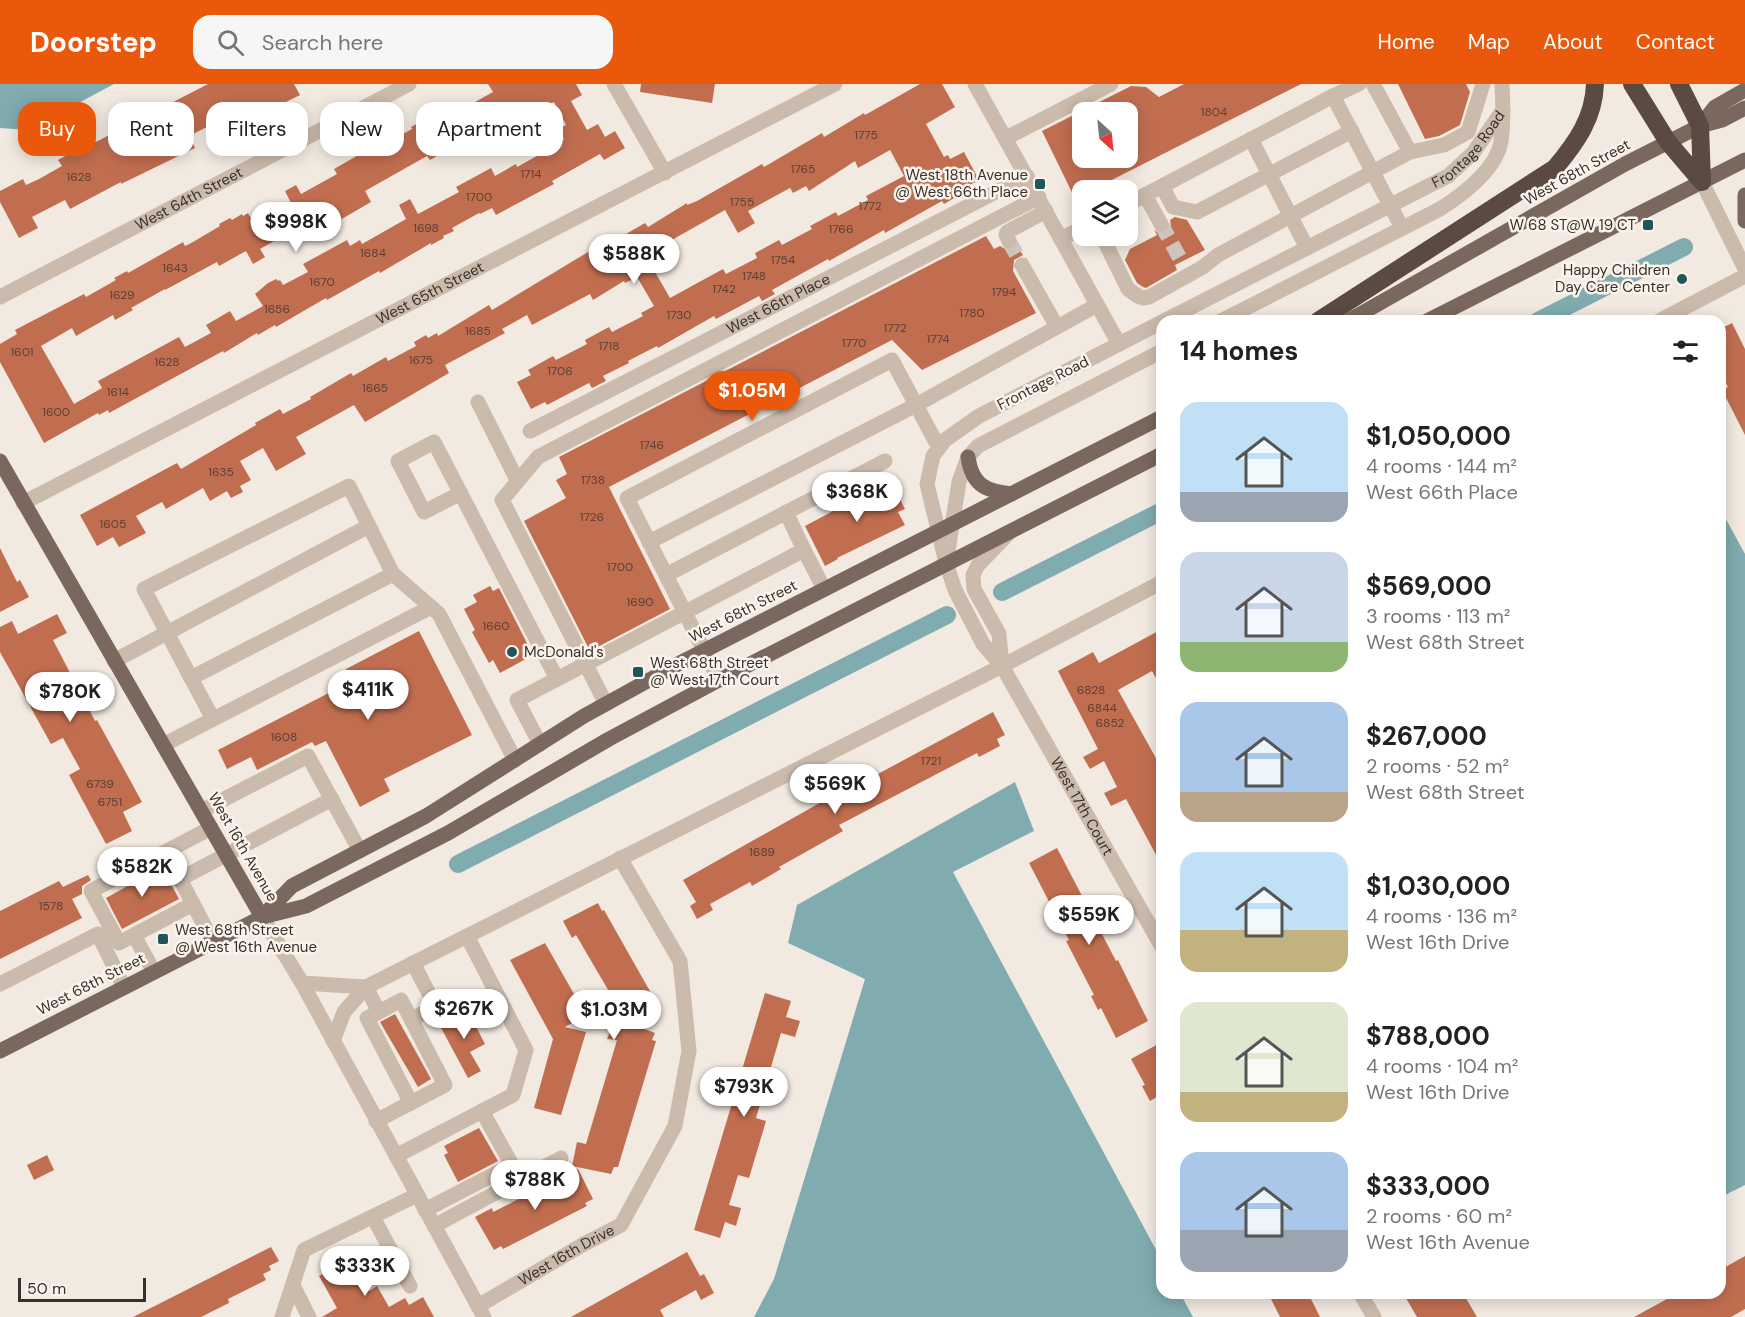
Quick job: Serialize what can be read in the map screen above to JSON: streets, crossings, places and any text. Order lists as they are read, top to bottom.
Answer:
{
  "streets": {
    "main road": ["West 68th Street", "West 16th Avenue"],
    "street": [
      "Frontage Road",
      "West 64th Street",
      "West 65th Street",
      "West 66th Place",
      "West 17th Court",
      "West 16th Drive"
    ]
  },
  "crossings": [
    ["Frontage Road", "West 17th Court"],
    ["West 68th Street", "West 17th Court"],
    ["West 68th Street", "West 16th Avenue"],
    ["West 65th Street", "West 16th Avenue"],
    ["West 16th Avenue", "West 16th Drive"]
  ],
  "places": {
    "transit": [
      "West 18th Avenue @ West 66th Place",
      "W 68 ST@W 19 CT",
      "West 68th Street @ West 17th Court",
      "West 68th Street @ West 16th Avenue"
    ],
    "other": ["Happy Children Day Care Center", "McDonald's"]
  },
  "house_numbers": [
    "1804",
    "1775",
    "1765",
    "1714",
    "1628",
    "1700",
    "1755",
    "1772",
    "1698",
    "1766",
    "1684",
    "1754",
    "1643",
    "1748",
    "1670",
    "1742",
    "1794",
    "1629",
    "1656",
    "1780",
    "1730",
    "1772",
    "1685",
    "1774",
    "1770",
    "1718",
    "1601",
    "1675",
    "1628",
    "1706",
    "1665",
    "1614",
    "1600",
    "1746",
    "1635",
    "1738",
    "1726",
    "1605",
    "1700",
    "1690",
    "1660",
    "6828",
    "6844",
    "6852",
    "1608",
    "1721",
    "6739",
    "6751",
    "1689",
    "1578"
  ],
  "scale_bar": "50 m",
  "north": "bottom right",
  "page": {
    "header": "Doorstep",
    "search": "Search here",
    "nav": [
      "Home",
      "Map",
      "About",
      "Contact"
    ],
    "chip": [
      "Buy",
      "Rent",
      "Filters",
      "New",
      "Apartment"
    ],
    "price": [
      "$998K",
      "$588K",
      "$1.05M",
      "$368K",
      "$411K",
      "$780K",
      "$569K",
      "$582K",
      "$559K",
      "$267K",
      "$1.03M",
      "$793K",
      "$788K",
      "$333K"
    ],
    "heading": "14 homes",
    "list": [
      {
        "name": "$1,050,000",
        "note": "4 rooms · 144 m² · West 66th Place"
      },
      {
        "name": "$569,000",
        "note": "3 rooms · 113 m² · West 68th Street"
      },
      {
        "name": "$267,000",
        "note": "2 rooms · 52 m² · West 68th Street"
      },
      {
        "name": "$1,030,000",
        "note": "4 rooms · 136 m² · West 16th Drive"
      },
      {
        "name": "$788,000",
        "note": "4 rooms · 104 m² · West 16th Drive"
      },
      {
        "name": "$333,000",
        "note": "2 rooms · 60 m² · West 16th Avenue"
      }
    ],
    "scale": "50 m"
  }
}
